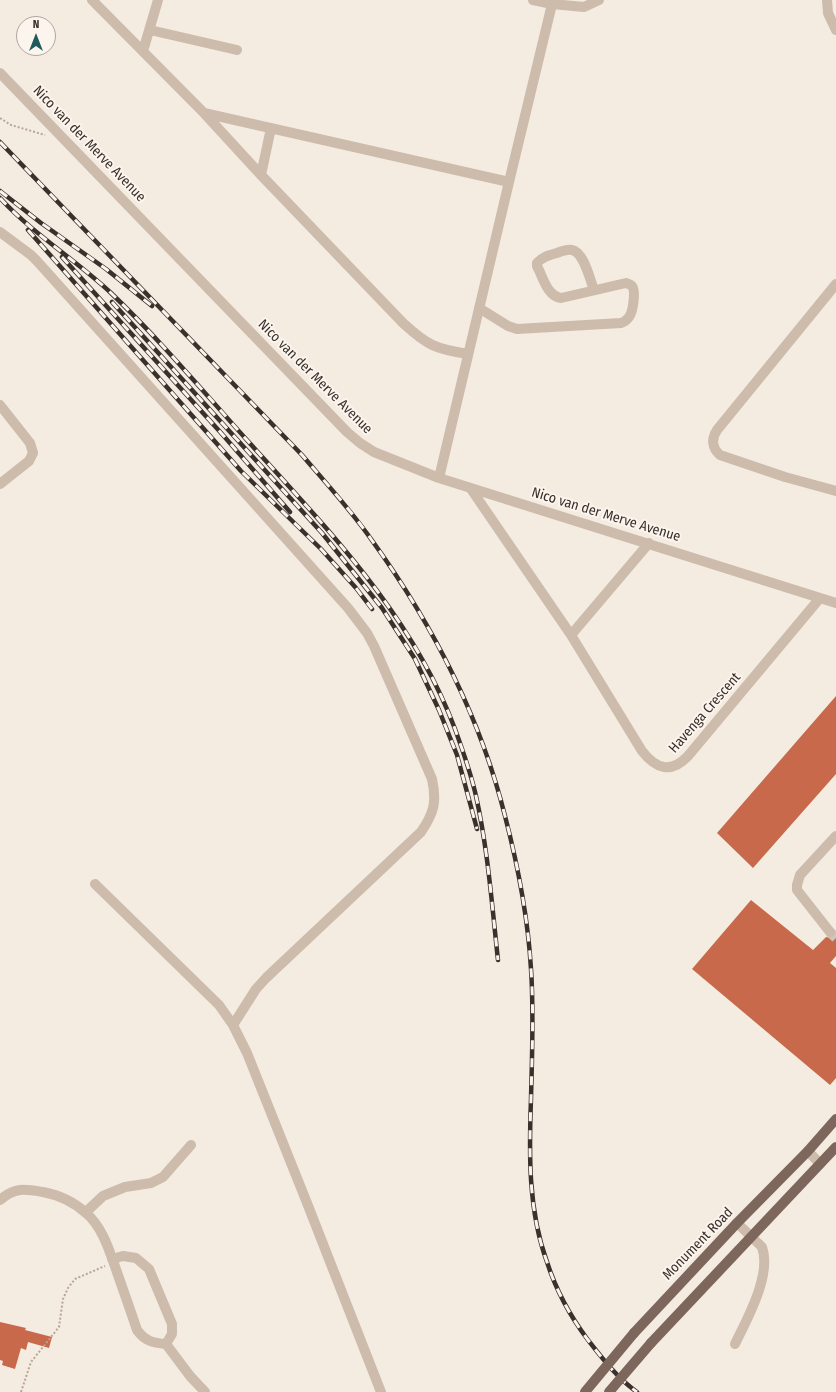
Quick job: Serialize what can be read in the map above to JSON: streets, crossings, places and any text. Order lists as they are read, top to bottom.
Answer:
{
  "streets": {
    "main road": ["Monument Road"],
    "street": ["Nico van der Merve Avenue", "Havenga Crescent"]
  },
  "crossings": [
    ["Nico van der Merve Avenue", "Havenga Crescent"]
  ],
  "north": "top"
}
